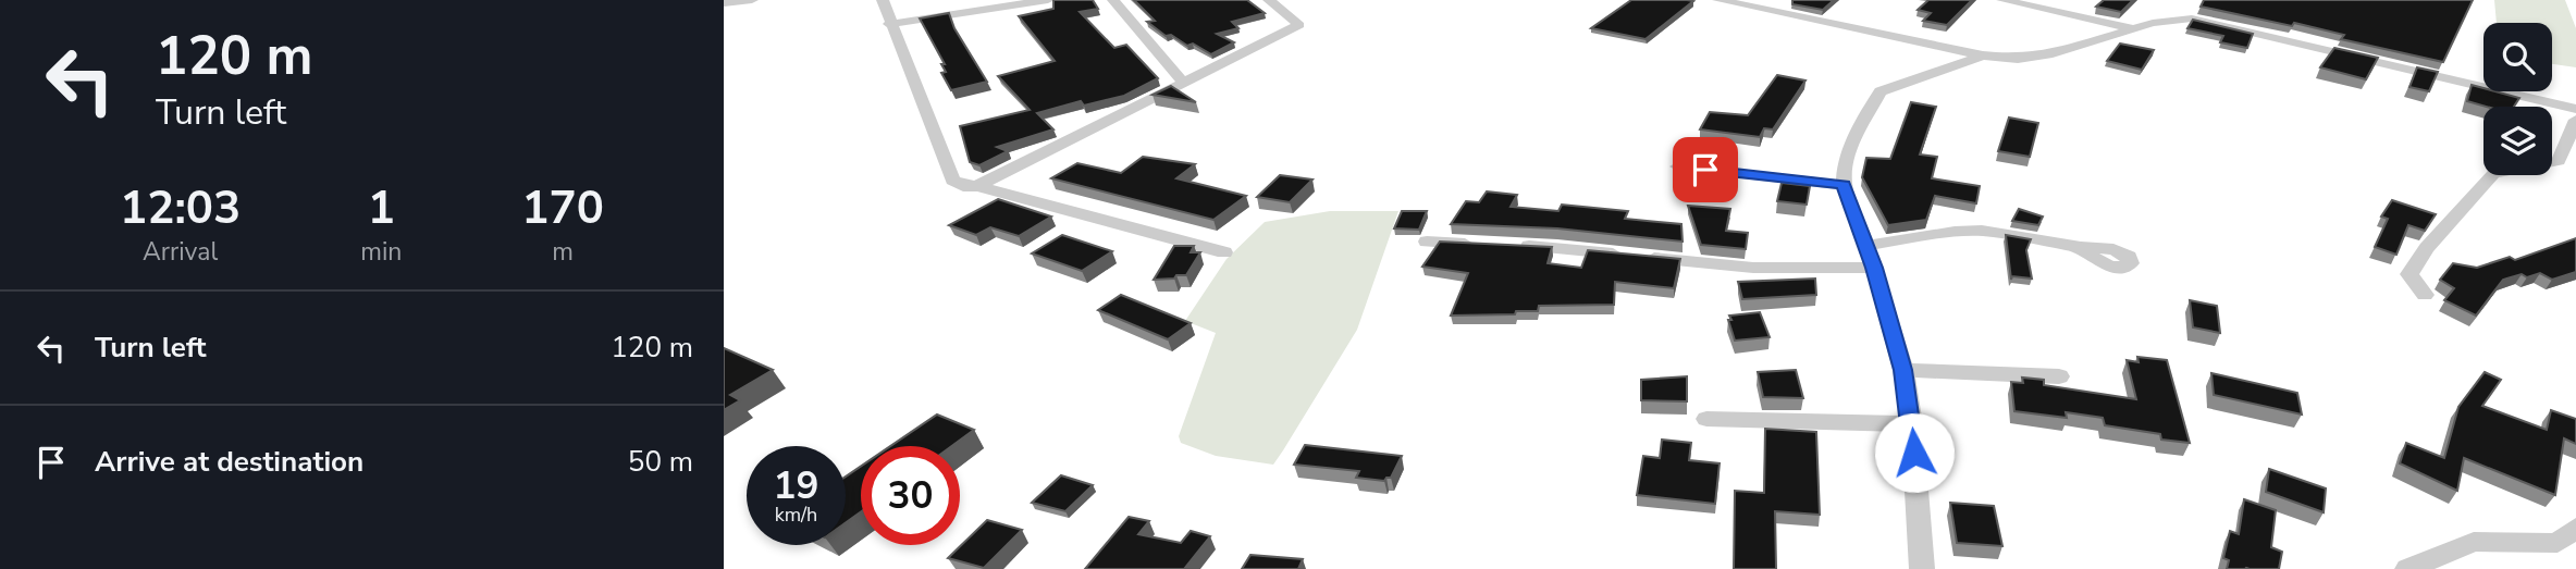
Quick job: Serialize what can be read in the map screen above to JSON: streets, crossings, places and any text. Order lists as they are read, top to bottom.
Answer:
{
  "page": {
    "turn": ["120 m", "Turn left"],
    "eta": [
      "12:03",
      "Arrival",
      "1",
      "min",
      "170",
      "m"
    ],
    "list": [
      {
        "name": "Turn left",
        "value": "120 m"
      },
      {
        "name": "Arrive at destination",
        "value": "50 m"
      }
    ],
    "speed": "19 km/h",
    "limit": "30"
  }
}
